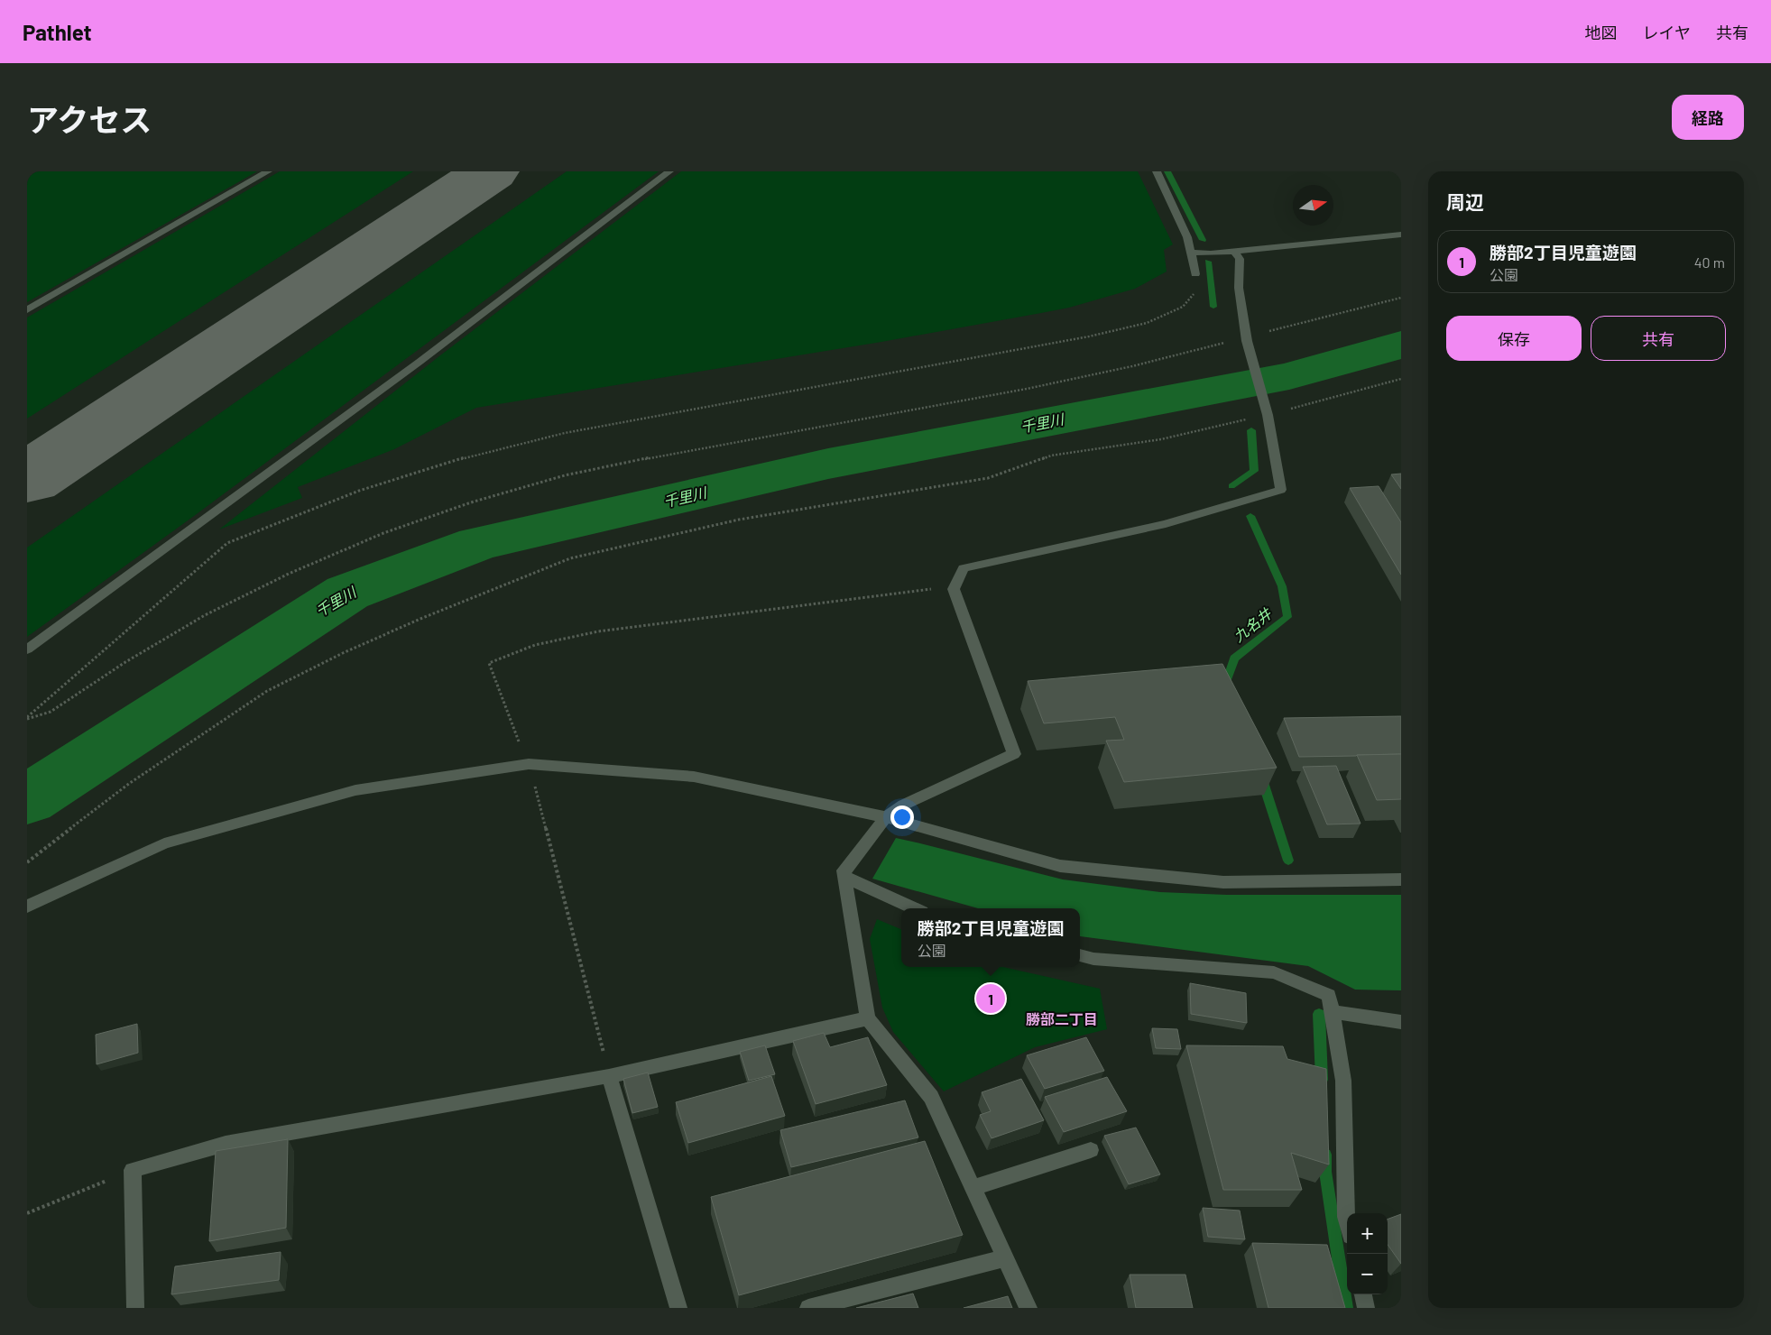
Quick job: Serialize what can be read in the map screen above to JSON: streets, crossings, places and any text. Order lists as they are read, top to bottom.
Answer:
{
  "districts": ["勝部二丁目"],
  "water": ["千里川", "九名井"],
  "north": "right",
  "page": {
    "header": "Pathlet",
    "nav": ["地図", "レイヤ", "共有"],
    "title": "アクセス",
    "buttons": [
      "経路",
      ["保存", "共有"]
    ],
    "heading": "周辺",
    "list": [
      {
        "mark": "1",
        "name": "勝部2丁目児童遊園",
        "note": "公園",
        "value": "40 m"
      }
    ],
    "popup": ["勝部2丁目児童遊園", "公園"],
    "pins": "1",
    "map_buttons": ["+", "−"]
  }
}
